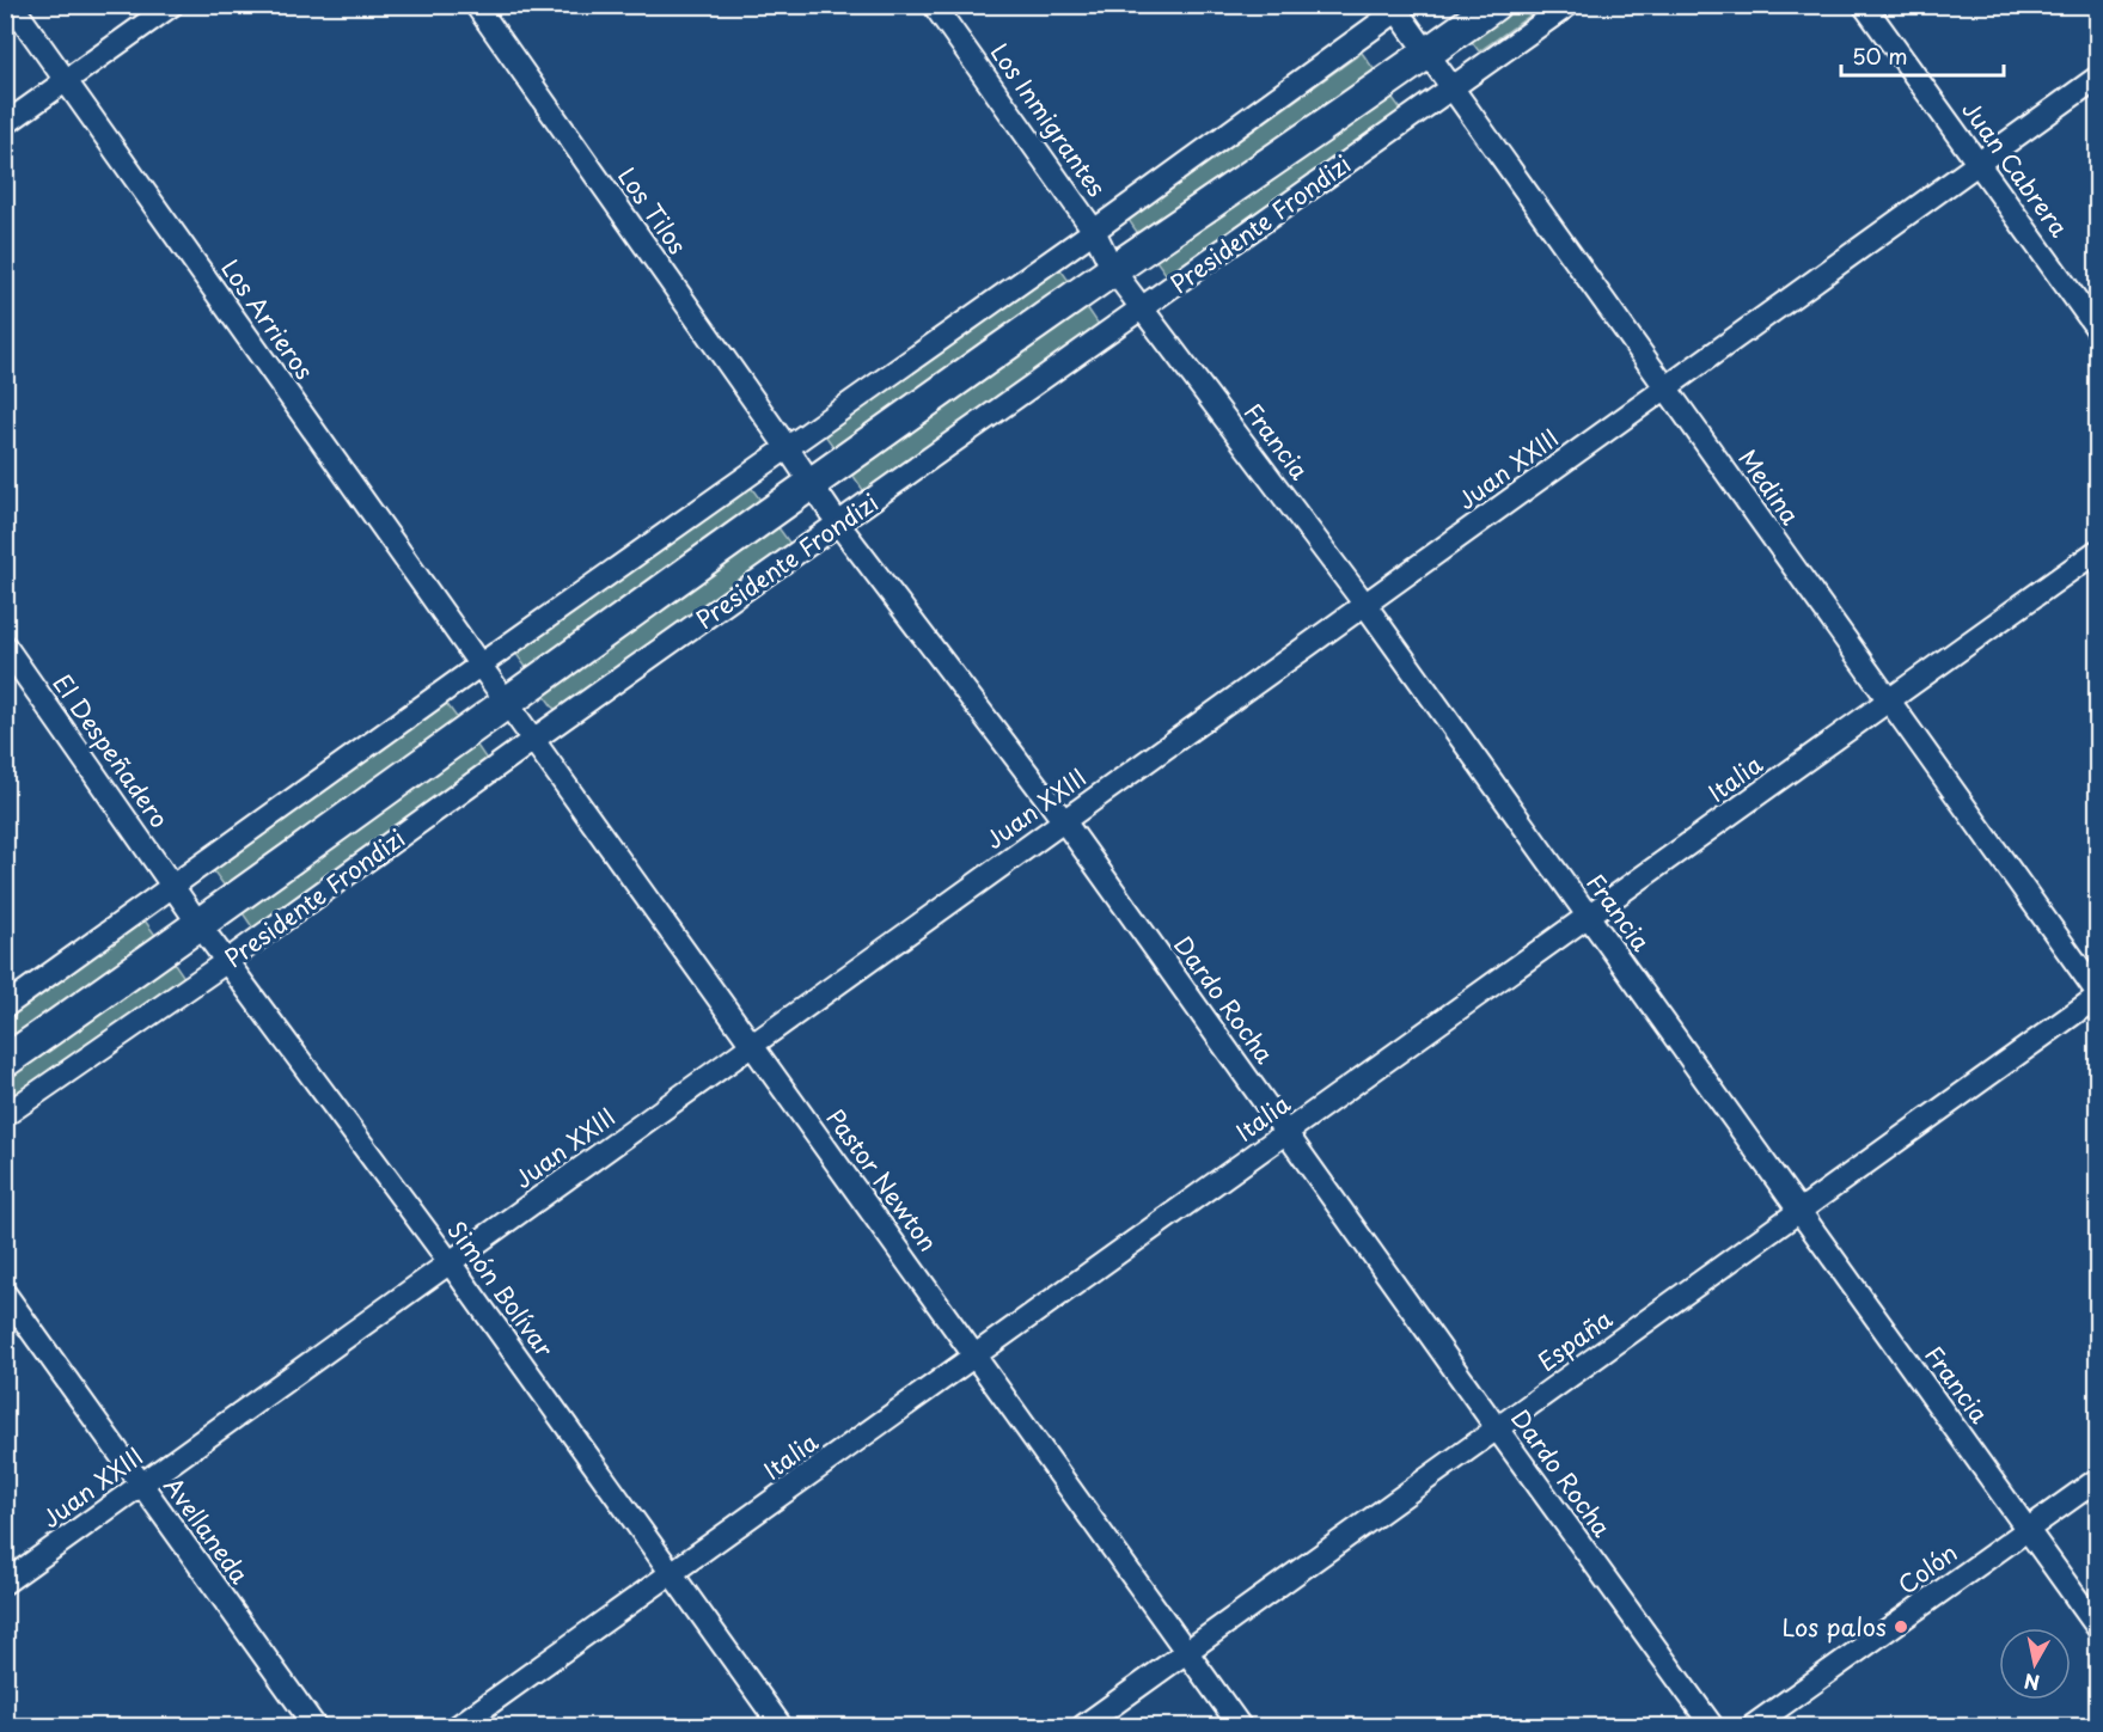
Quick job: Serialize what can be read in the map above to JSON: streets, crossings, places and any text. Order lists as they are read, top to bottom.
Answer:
{
  "streets": {
    "main road": ["Presidente Frondizi"],
    "street": [
      "Los Inmigrantes",
      "Juan Cabrera",
      "Los Tilos",
      "Los Arrieros",
      "Francia",
      "Juan XXIII",
      "Medina",
      "El Despeñadero",
      "Italia",
      "Dardo Rocha",
      "Pastor Newton",
      "Simón Bolívar",
      "España",
      "Avellaneda",
      "Colón"
    ]
  },
  "crossings": [
    ["Los Inmigrantes", "Francia"],
    ["Juan Cabrera", "Juan XXIII"],
    ["Los Tilos", "Dardo Rocha"],
    ["Presidente Frondizi", "Francia"],
    ["Presidente Frondizi", "Medina"],
    ["Presidente Frondizi", "Dardo Rocha"],
    ["Presidente Frondizi", "Pastor Newton"],
    ["Presidente Frondizi", "Simón Bolívar"],
    ["Los Arrieros", "Pastor Newton"],
    ["Francia", "Juan XXIII"],
    ["Francia", "Italia"],
    ["Francia", "España"],
    ["Francia", "Colón"],
    ["Juan XXIII", "Medina"],
    ["Juan XXIII", "Dardo Rocha"],
    ["Juan XXIII", "Pastor Newton"],
    ["Juan XXIII", "Simón Bolívar"],
    ["Juan XXIII", "Avellaneda"],
    ["Medina", "Italia"],
    ["Medina", "España"],
    ["El Despeñadero", "Simón Bolívar"],
    ["Italia", "Dardo Rocha"],
    ["Italia", "Pastor Newton"],
    ["Italia", "Simón Bolívar"],
    ["Dardo Rocha", "España"],
    ["Pastor Newton", "España"]
  ],
  "places": ["Los palos"],
  "scale_bar": "50 m",
  "north": "bottom"
}
